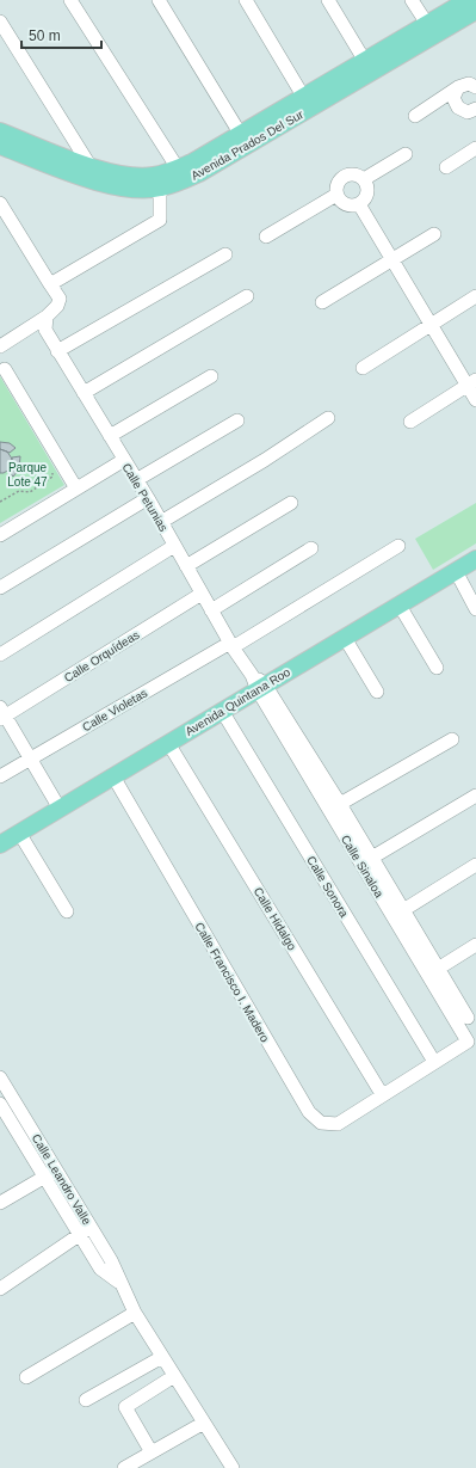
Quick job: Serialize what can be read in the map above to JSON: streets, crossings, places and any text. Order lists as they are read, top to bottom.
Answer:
{
  "streets": {
    "main road": ["Avenida Prados Del Sur", "Avenida Quintana Roo"],
    "street": [
      "Calle Petunias",
      "Calle Orquídeas",
      "Calle Violetas",
      "Calle Sinaloa",
      "Calle Sonora",
      "Calle Hidalgo",
      "Calle Francisco I. Madero",
      "Calle Leandro Valle"
    ]
  },
  "crossings": [
    ["Calle Petunias", "Calle Orquídeas"],
    ["Calle Petunias", "Avenida Quintana Roo"],
    ["Calle Petunias", "Calle Violetas"],
    ["Calle Petunias", "Calle Sinaloa"],
    ["Avenida Quintana Roo", "Calle Sinaloa"],
    ["Avenida Quintana Roo", "Calle Sonora"],
    ["Avenida Quintana Roo", "Calle Hidalgo"],
    ["Avenida Quintana Roo", "Calle Francisco I. Madero"],
    ["Calle Sinaloa", "Calle Francisco I. Madero"],
    ["Calle Sonora", "Calle Francisco I. Madero"],
    ["Calle Hidalgo", "Calle Francisco I. Madero"]
  ],
  "parks": ["Parque Lote 47"],
  "scale_bar": "50 m"
}
